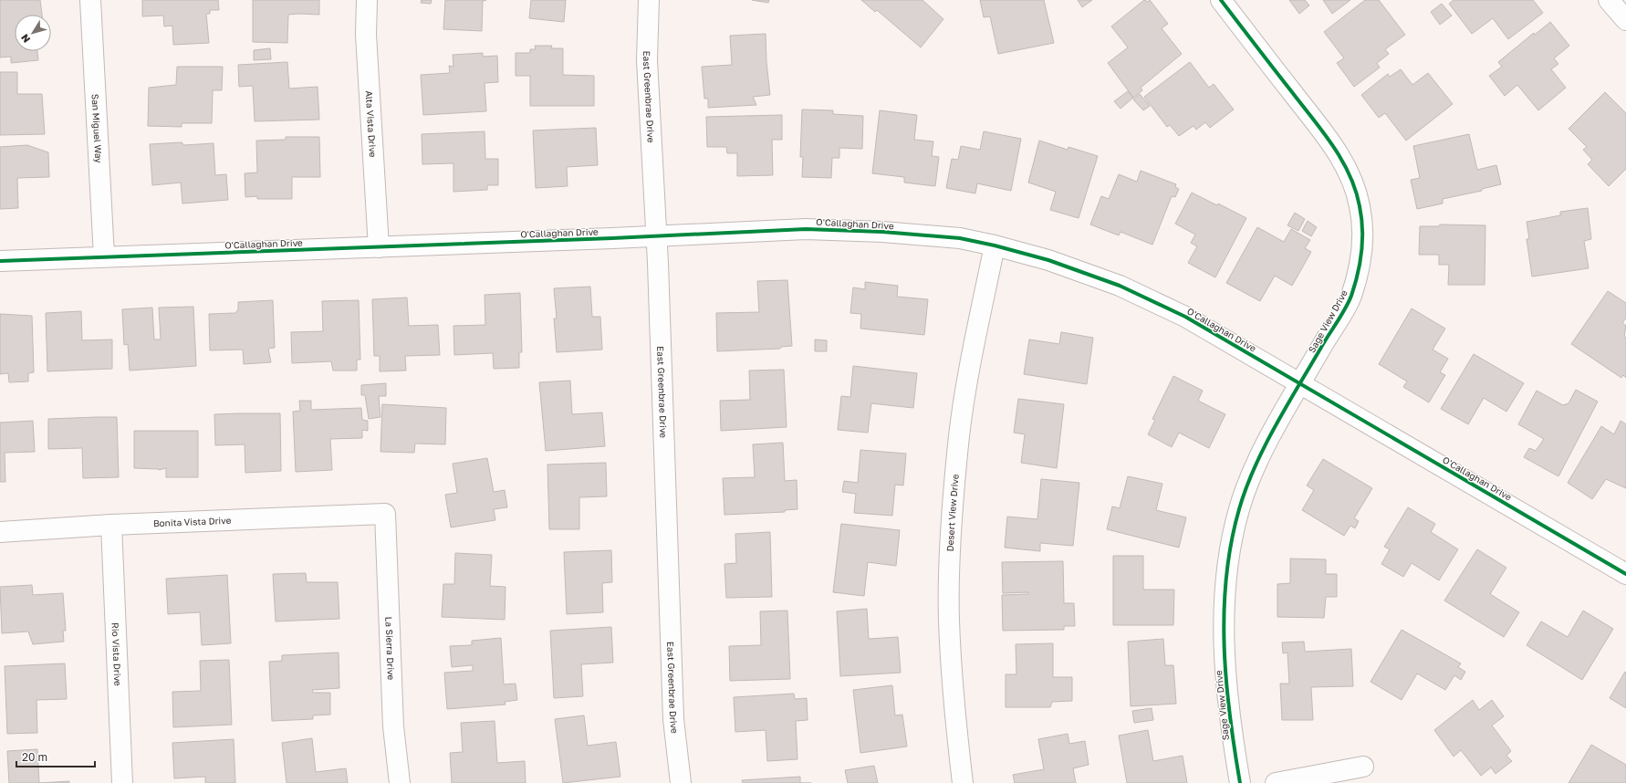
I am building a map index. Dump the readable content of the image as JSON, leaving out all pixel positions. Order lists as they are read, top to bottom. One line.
{"streets":{"street":["East Greenbrae Drive","Alta Vista Drive","San Miguel Way","O'Callaghan Drive","Sage View Drive","Desert View Drive","Bonita Vista Drive","La Sierra Drive","Rio Vista Drive"]},"crossings":[["East Greenbrae Drive","O'Callaghan Drive"],["Alta Vista Drive","O'Callaghan Drive"],["San Miguel Way","O'Callaghan Drive"],["O'Callaghan Drive","Sage View Drive"],["O'Callaghan Drive","Desert View Drive"],["Bonita Vista Drive","La Sierra Drive"],["Bonita Vista Drive","Rio Vista Drive"]],"scale_bar":"20 m","north":"bottom left"}
